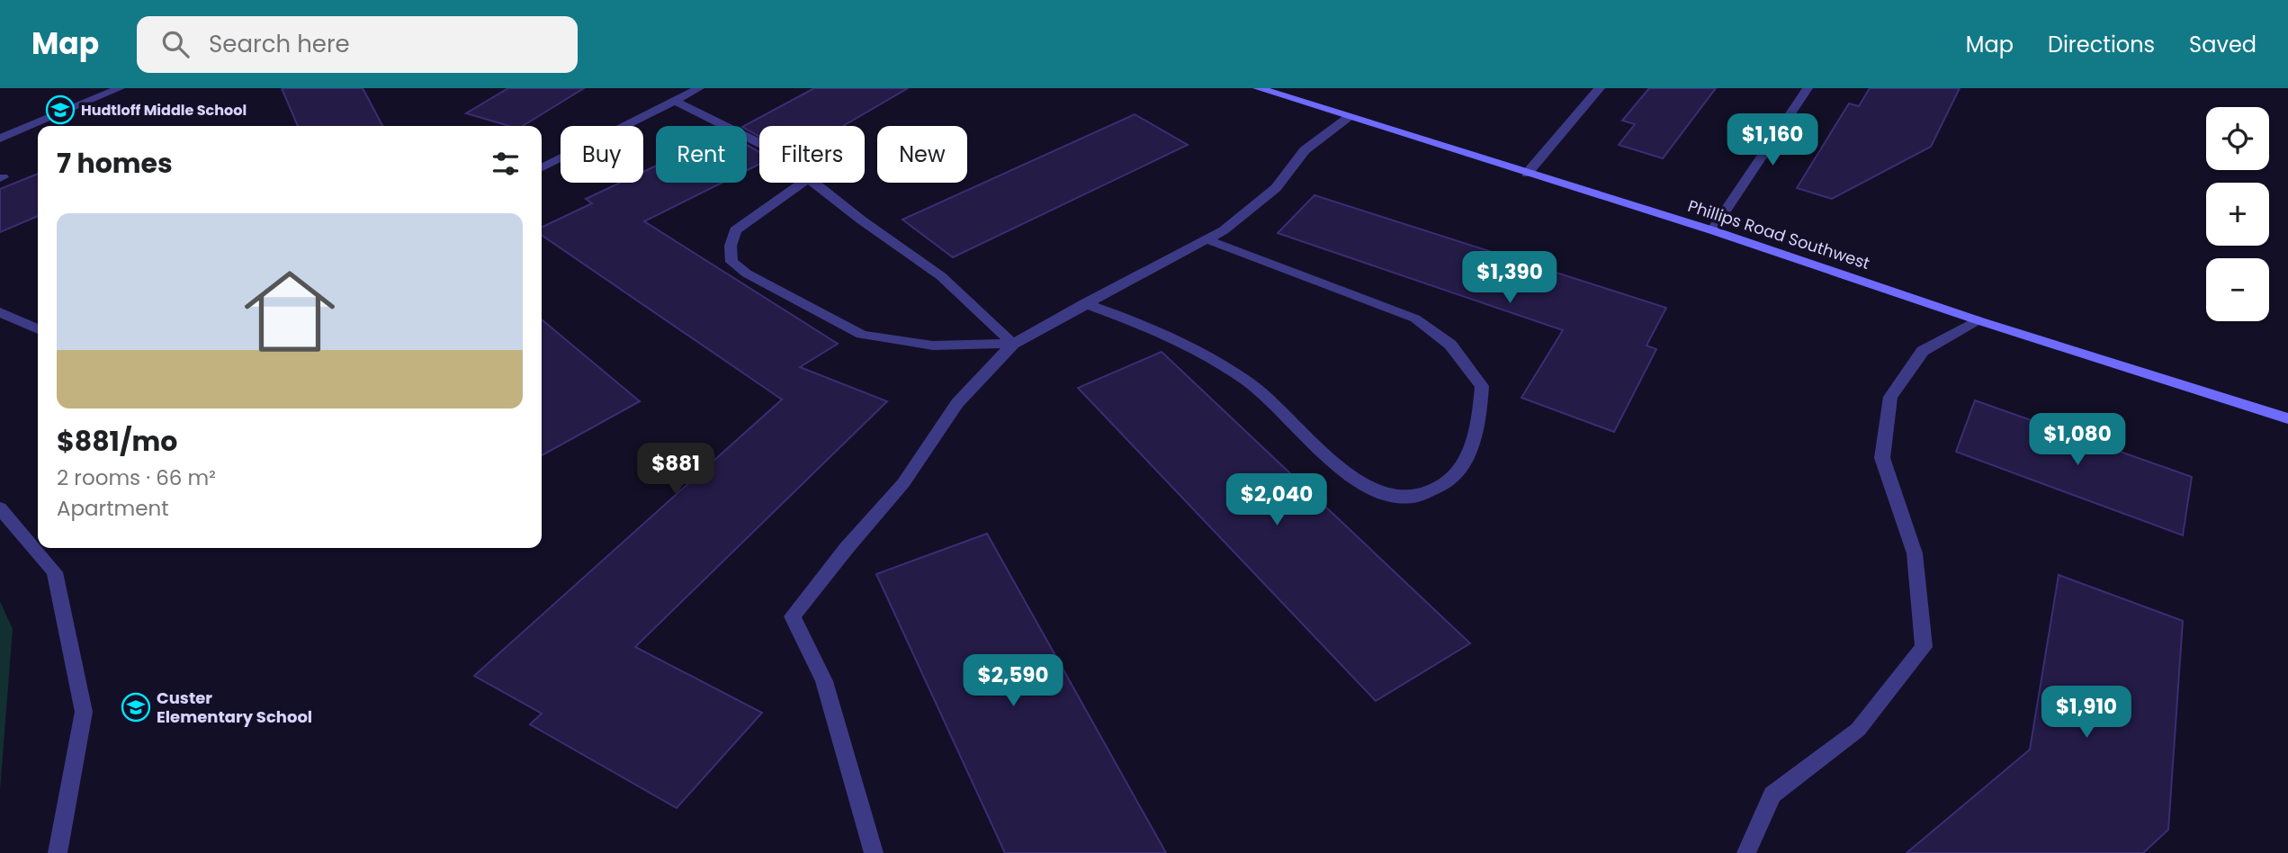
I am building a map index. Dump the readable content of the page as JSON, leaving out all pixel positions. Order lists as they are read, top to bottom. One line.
{"streets":{"street":["Phillips Road Southwest"]},"places":{"school or university":["Hudtloff Middle School","Custer Elementary School"]},"page":{"header":"Map","search":"Search here","nav":["Map","Directions","Saved"],"map_buttons":["+","−"],"price":["$1,160","$1,390","$1,080","$881","$2,040","$2,590","$1,910"],"chip":["Buy","Rent","Filters","New"],"heading":"7 homes","list":[{"name":"$881/mo","note":"2 rooms · 66 m² · Apartment"}]}}
